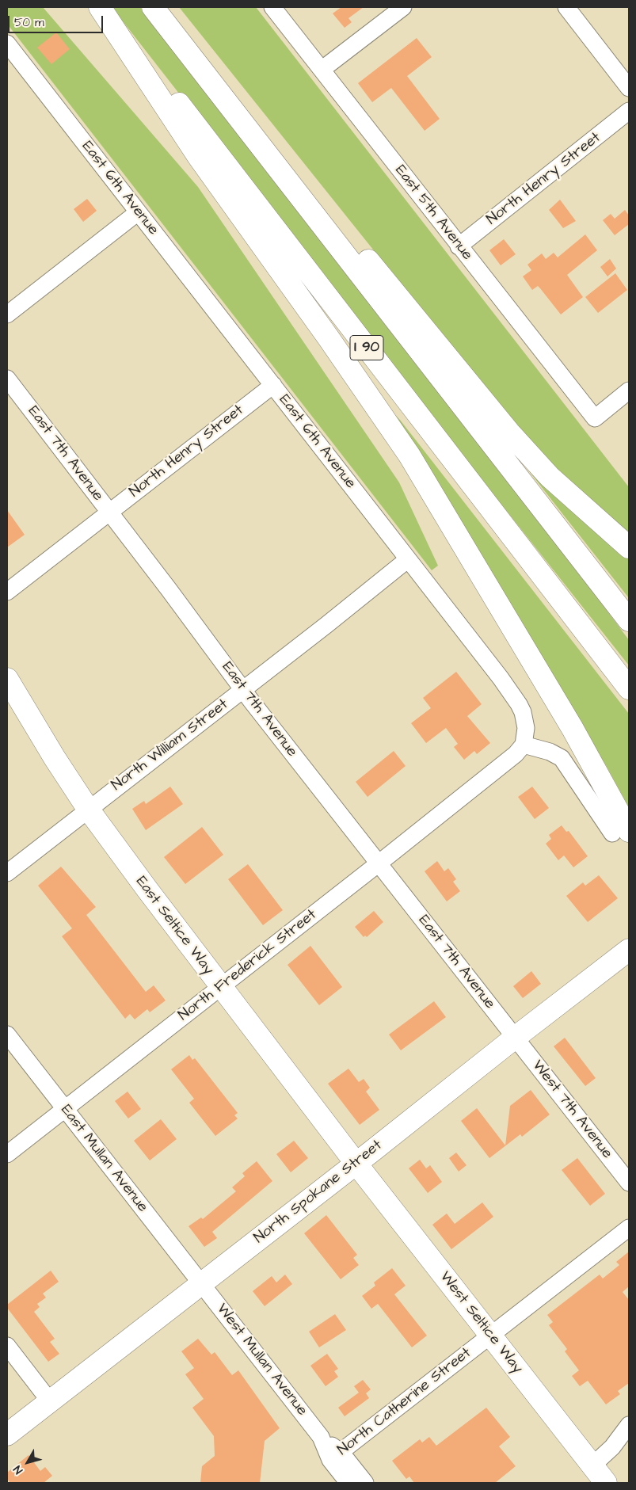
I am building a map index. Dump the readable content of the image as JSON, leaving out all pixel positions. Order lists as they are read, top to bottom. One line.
{"streets":{"main road":["I 90","East Seltice Way","North Spokane Street","West Seltice Way"],"street":["North Henry Street","East 6th Avenue","East 5th Avenue","East 7th Avenue","North William Street","North Frederick Street","West 7th Avenue","East Mullan Avenue","West Mullan Avenue","North Catherine Street"]},"crossings":[["North Henry Street","East 6th Avenue"],["North Henry Street","East 5th Avenue"],["North Henry Street","East 7th Avenue"],["East 6th Avenue","North William Street"],["East 6th Avenue","North Frederick Street"],["East 7th Avenue","North William Street"],["East 7th Avenue","North Frederick Street"],["East 7th Avenue","West 7th Avenue"],["East 7th Avenue","North Spokane Street"],["North William Street","East Seltice Way"],["East Seltice Way","North Frederick Street"],["East Seltice Way","North Spokane Street"],["East Seltice Way","West Seltice Way"],["North Frederick Street","East Mullan Avenue"],["West 7th Avenue","North Spokane Street"],["East Mullan Avenue","North Spokane Street"],["East Mullan Avenue","West Mullan Avenue"],["North Spokane Street","West Seltice Way"],["North Spokane Street","West Mullan Avenue"],["West Seltice Way","North Catherine Street"],["West Mullan Avenue","North Catherine Street"]],"scale_bar":"50 m","north":"bottom left"}
